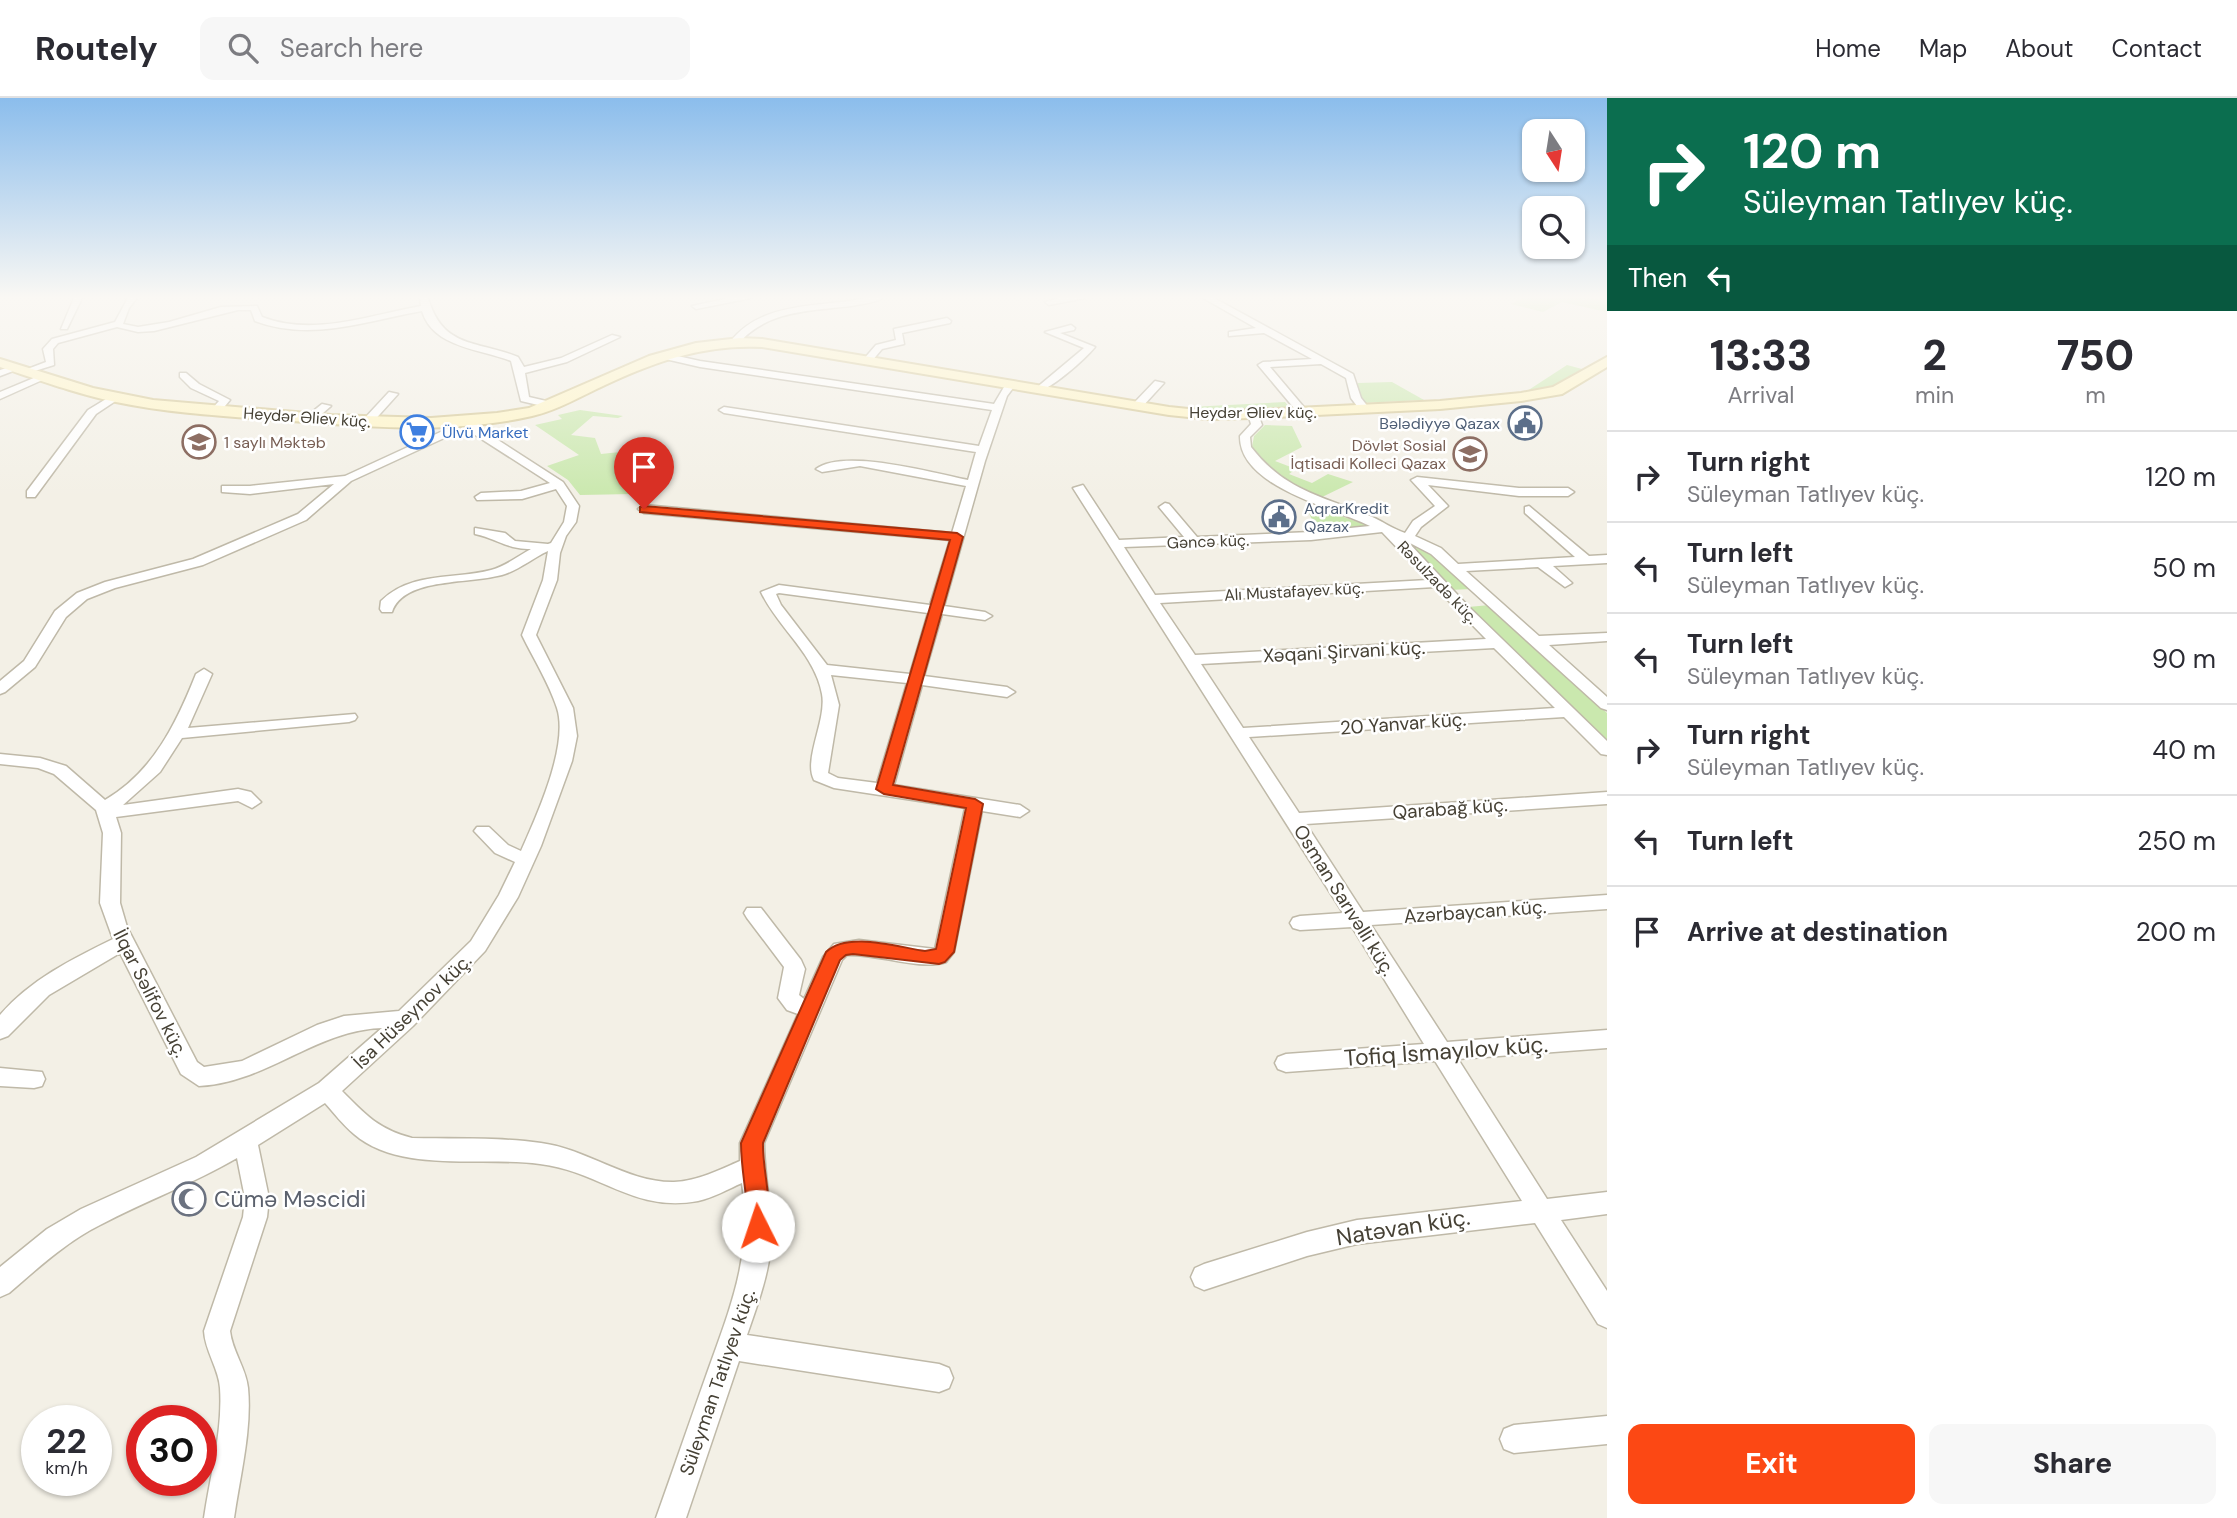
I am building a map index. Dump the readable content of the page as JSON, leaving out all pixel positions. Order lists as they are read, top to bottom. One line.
{"streets":{"main road":["Heydər Əliev küç."],"street":["Gəncə küç.","Rəsulzadə küç.","Alı Mustafayev küç.","Xəqani Şirvani küç.","20 Yanvar küç.","Qarabağ küç.","Osman Sarıvəlli küç.","Azərbaycan küç.","İlqar Səlifov küç.","İsa Hüseynov küç.","Tofiq İsmayılov küç.","Natəvan küç.","Süleyman Tatlıyev küç."]},"crossings":[["Heydər Əliev küç.","Rəsulzadə küç."],["Gəncə küç.","Rəsulzadə küç."],["Gəncə küç.","Osman Sarıvəlli küç."],["Rəsulzadə küç.","Alı Mustafayev küç."],["Rəsulzadə küç.","Xəqani Şirvani küç."],["Rəsulzadə küç.","20 Yanvar küç."],["Alı Mustafayev küç.","Osman Sarıvəlli küç."],["Xəqani Şirvani küç.","Osman Sarıvəlli küç."],["20 Yanvar küç.","Osman Sarıvəlli küç."],["Qarabağ küç.","Osman Sarıvəlli küç."],["Osman Sarıvəlli küç.","Azərbaycan küç."],["Osman Sarıvəlli küç.","Tofiq İsmayılov küç."],["Osman Sarıvəlli küç.","Natəvan küç."],["İlqar Səlifov küç.","İsa Hüseynov küç."]],"places":{"public building":["Bələdiyyə Qazax","AqrarKredit Qazax"],"supermarket":["Ülvü Market"],"school or university":["1 saylı Məktəb","Dövlət Sosial İqtisadi Kolleci Qazax"],"mosque":["Cümə Məscidi"]},"north":"bottom","page":{"header":"Routely","search":"Search here","nav":["Home","Map","About","Contact"],"turn":["120 m","Süleyman Tatlıyev küç."],"then":"Then","eta":["13:33","Arrival","2","min","750","m"],"list":[{"name":"Turn right","note":"Süleyman Tatlıyev küç.","value":"120 m"},{"name":"Turn left","note":"Süleyman Tatlıyev küç.","value":"50 m"},{"name":"Turn left","note":"Süleyman Tatlıyev küç.","value":"90 m"},{"name":"Turn right","note":"Süleyman Tatlıyev küç.","value":"40 m"},{"name":"Turn left","value":"250 m"},{"name":"Arrive at destination","value":"200 m"}],"speed":"22 km/h","limit":"30","buttons":["Exit","Share"]}}
